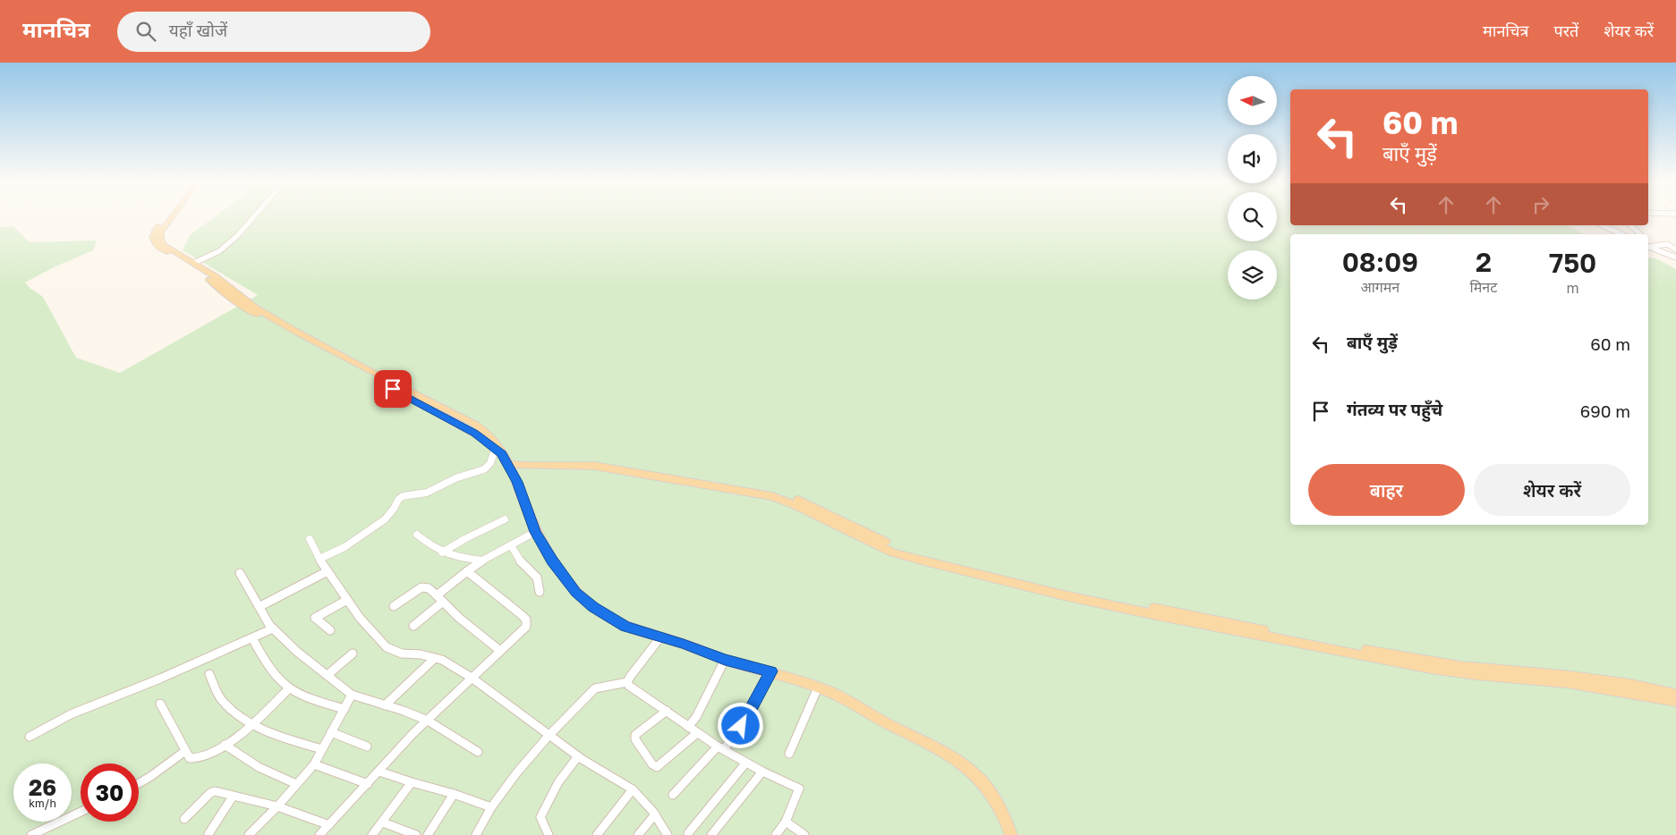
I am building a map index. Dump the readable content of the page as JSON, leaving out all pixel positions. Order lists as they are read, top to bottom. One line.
{"north":"left","page":{"header":"मानचित्र","search":"यहाँ खोजें","nav":["मानचित्र","परतें","शेयर करें"],"turn":["60 m","बाएँ मुड़ें"],"eta":["08:09","आगमन","2","मिनट","750","m"],"list":[{"name":"बाएँ मुड़ें","value":"60 m"},{"name":"गंतव्य पर पहुँचे","value":"690 m"}],"buttons":["बाहर","शेयर करें"],"speed":"26 km/h","limit":"30"}}
